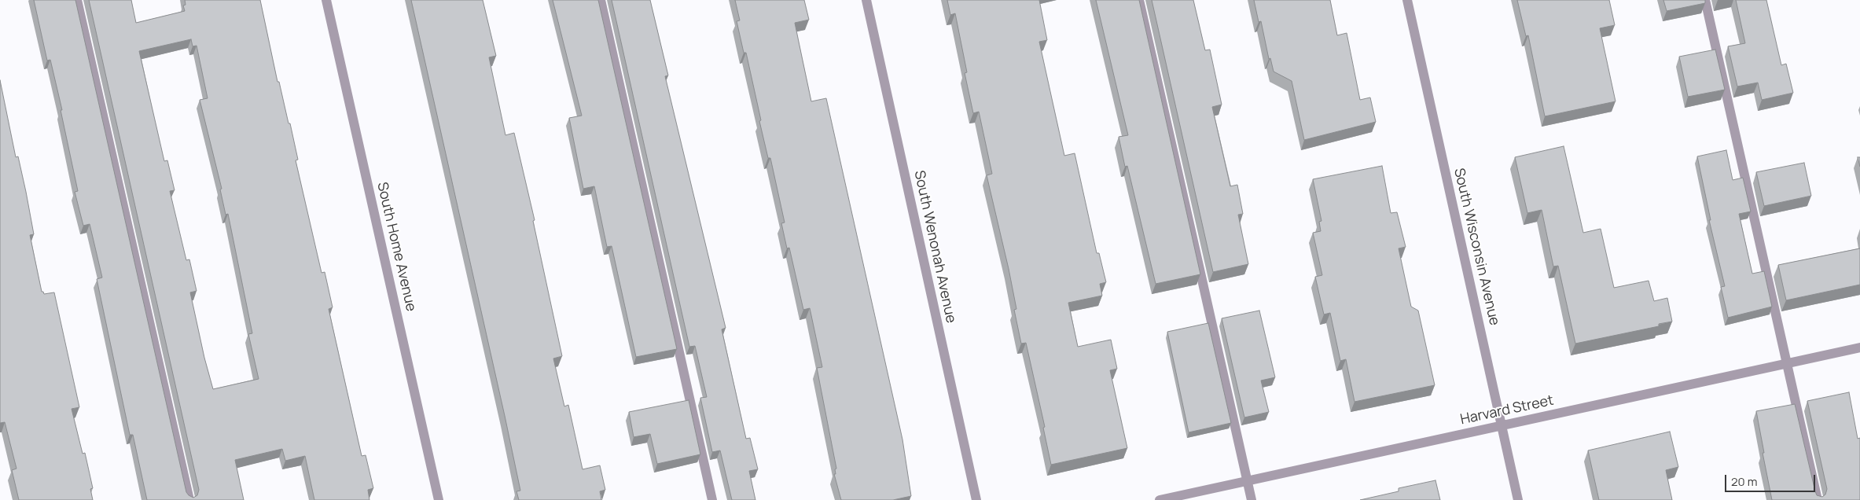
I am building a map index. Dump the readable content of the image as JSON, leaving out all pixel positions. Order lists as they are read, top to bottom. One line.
{"streets":{"street":["South Home Avenue","South Wenonah Avenue","South Wisconsin Avenue","Harvard Street"]},"crossings":[["South Wisconsin Avenue","Harvard Street"]],"scale_bar":"20 m"}
